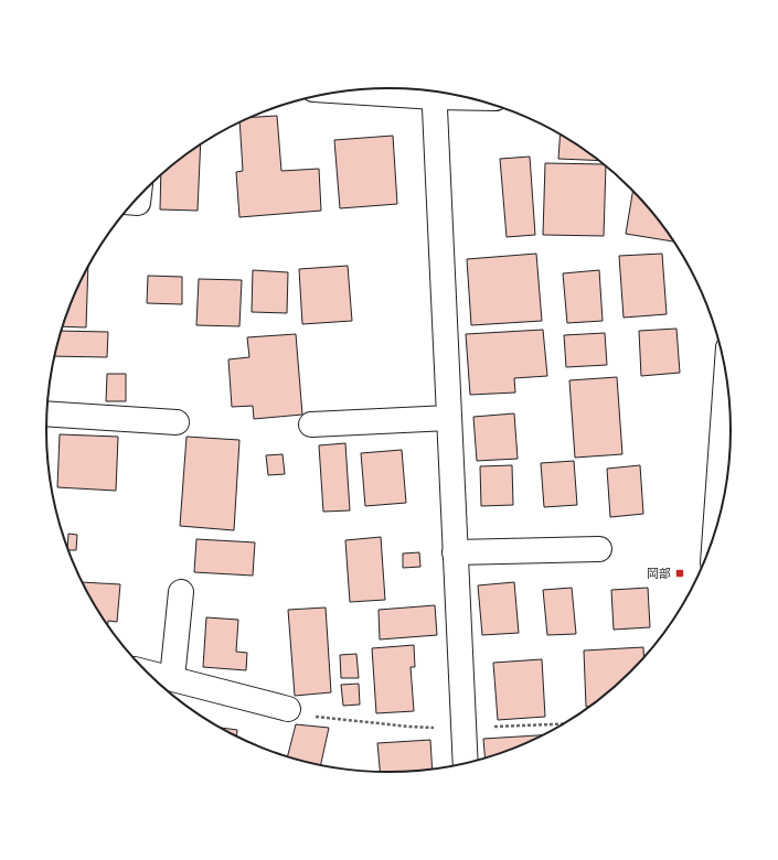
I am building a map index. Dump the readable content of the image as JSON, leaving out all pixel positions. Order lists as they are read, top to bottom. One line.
{"places":{"transit":["岡部"]}}
